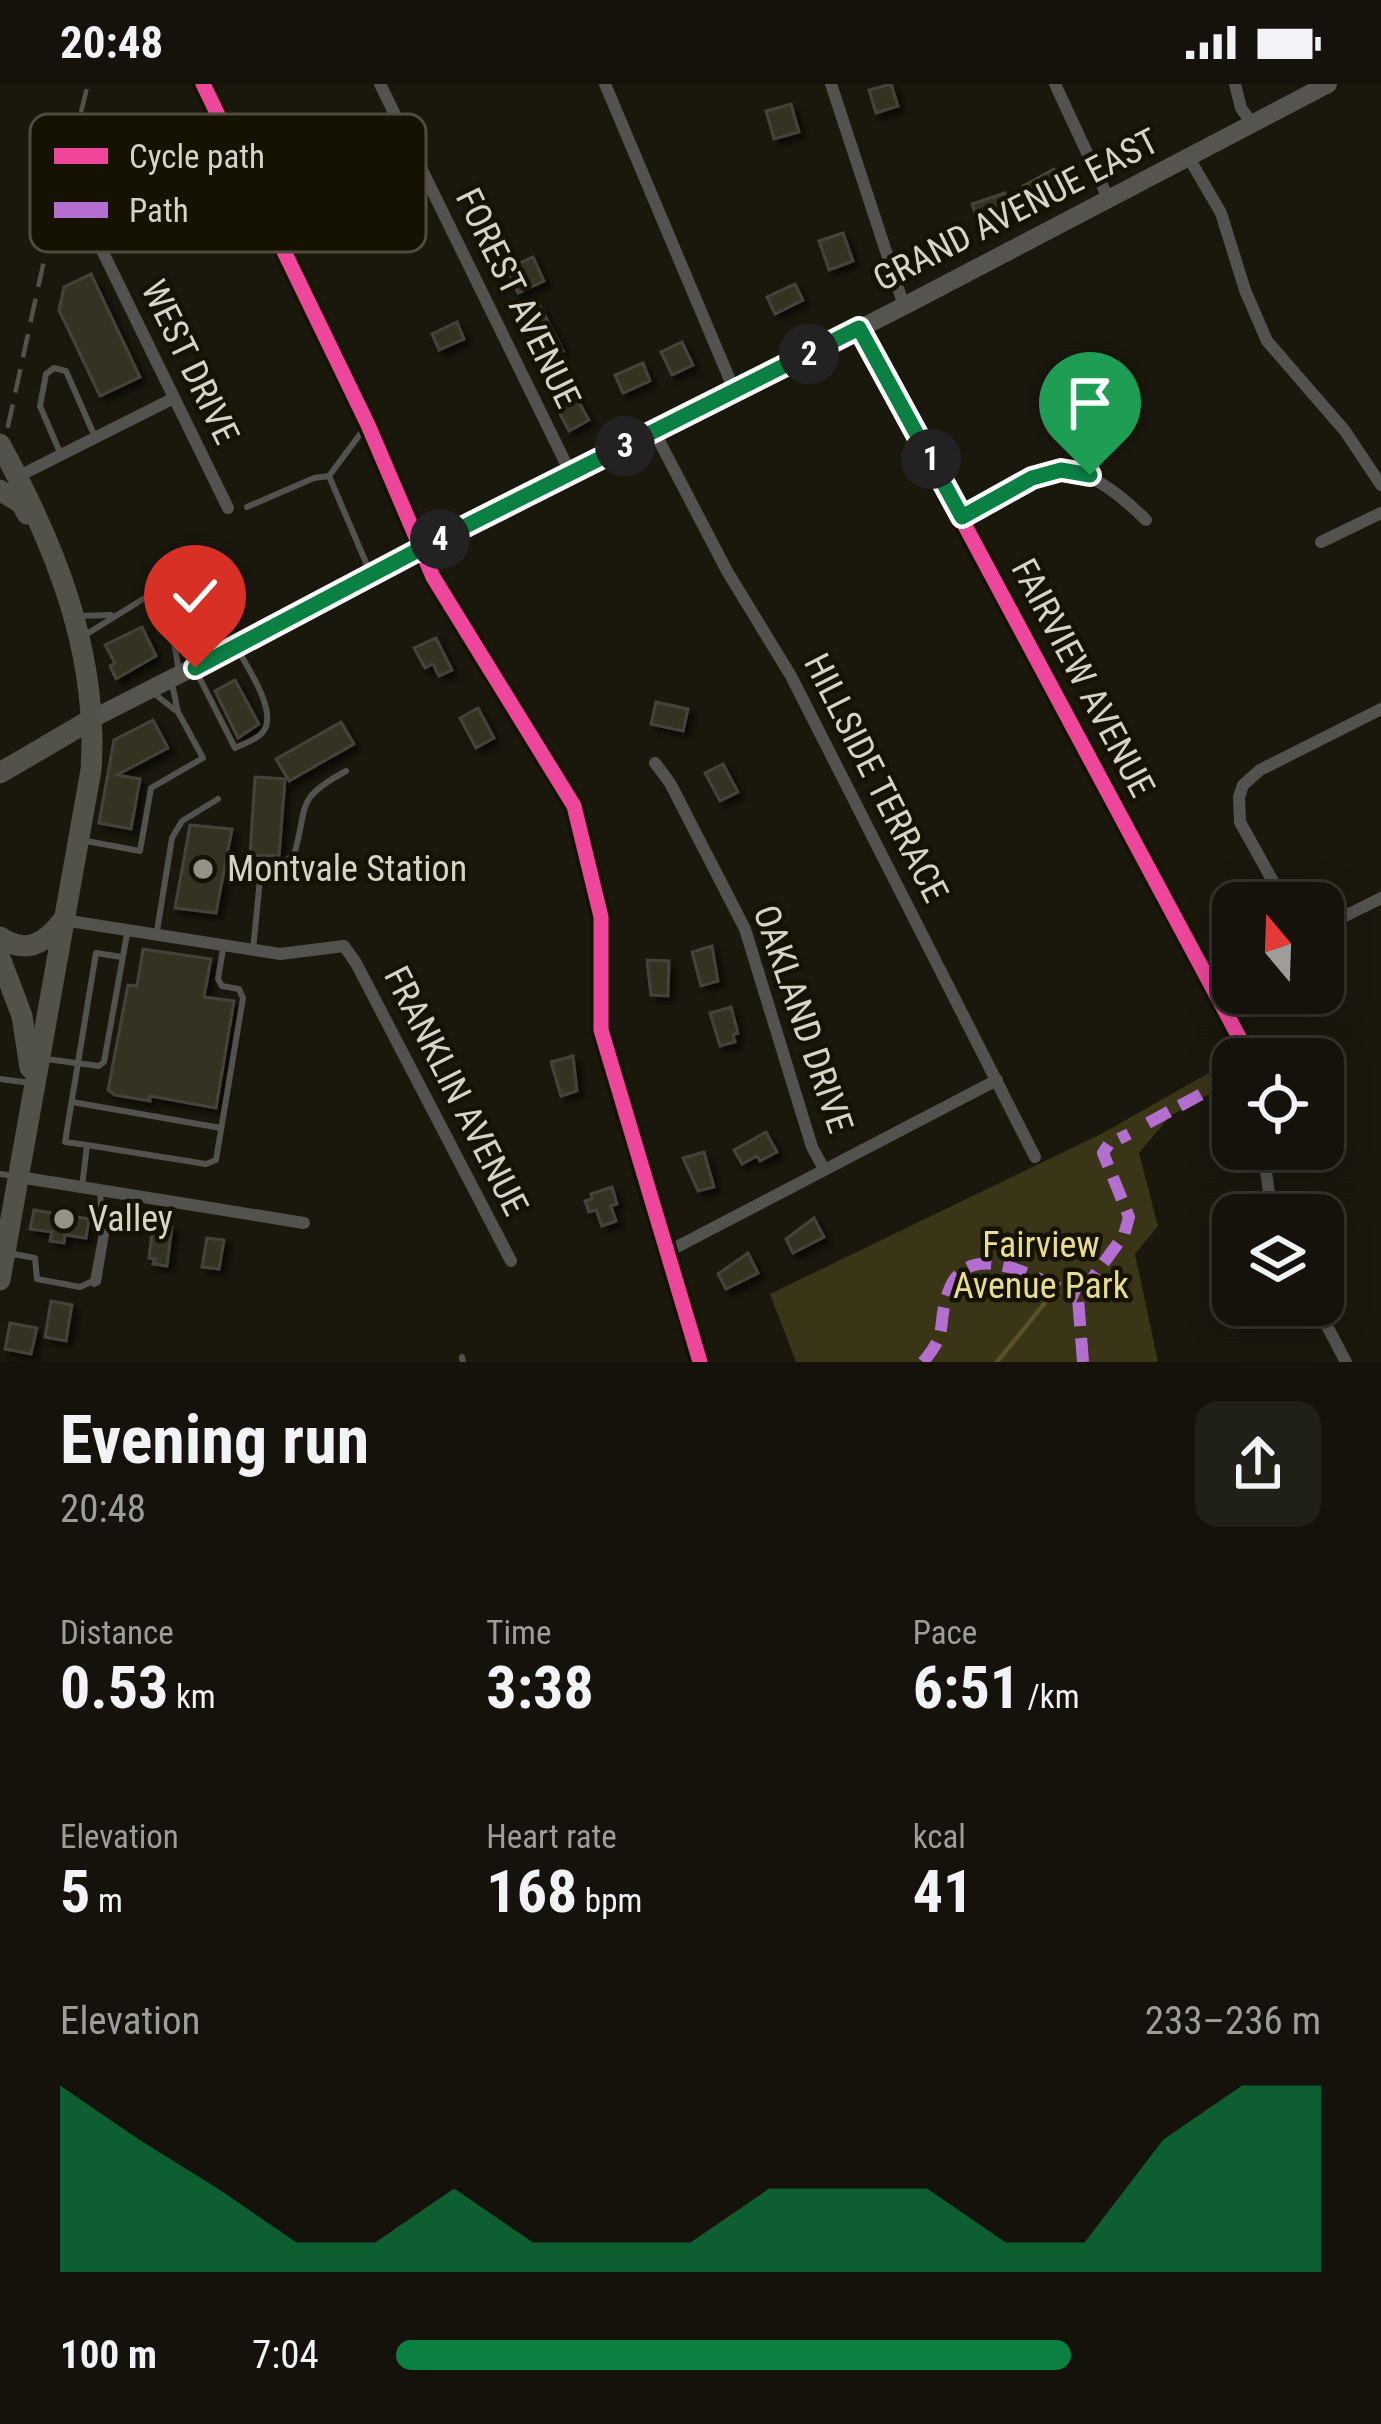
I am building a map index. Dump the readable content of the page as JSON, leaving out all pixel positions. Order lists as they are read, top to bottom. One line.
{"streets":{"main road":["GRAND AVENUE EAST"],"street":["FOREST AVENUE","WEST DRIVE","FAIRVIEW AVENUE","HILLSIDE TERRACE","OAKLAND DRIVE","FRANKLIN AVENUE"]},"crossings":[["GRAND AVENUE EAST","FOREST AVENUE"],["GRAND AVENUE EAST","FAIRVIEW AVENUE"],["GRAND AVENUE EAST","HILLSIDE TERRACE"]],"parks":["Fairview Avenue Park"],"places":["Montvale Station","Valley"],"legend":["Cycle path","Path"],"north":"top","page":{"status":"20:48","pins":["2","3","1","4"],"heading":["Evening run","20:48"],"stats":[["Distance","0.53 km"],["Time","3:38"],["Pace","6:51 /km"],["Elevation","5 m"],["Heart rate","168 bpm"],["kcal","41"]],"chart":["Elevation","233–236 m"],"list":[{"name":"100 m","note":"7:04"}]}}
